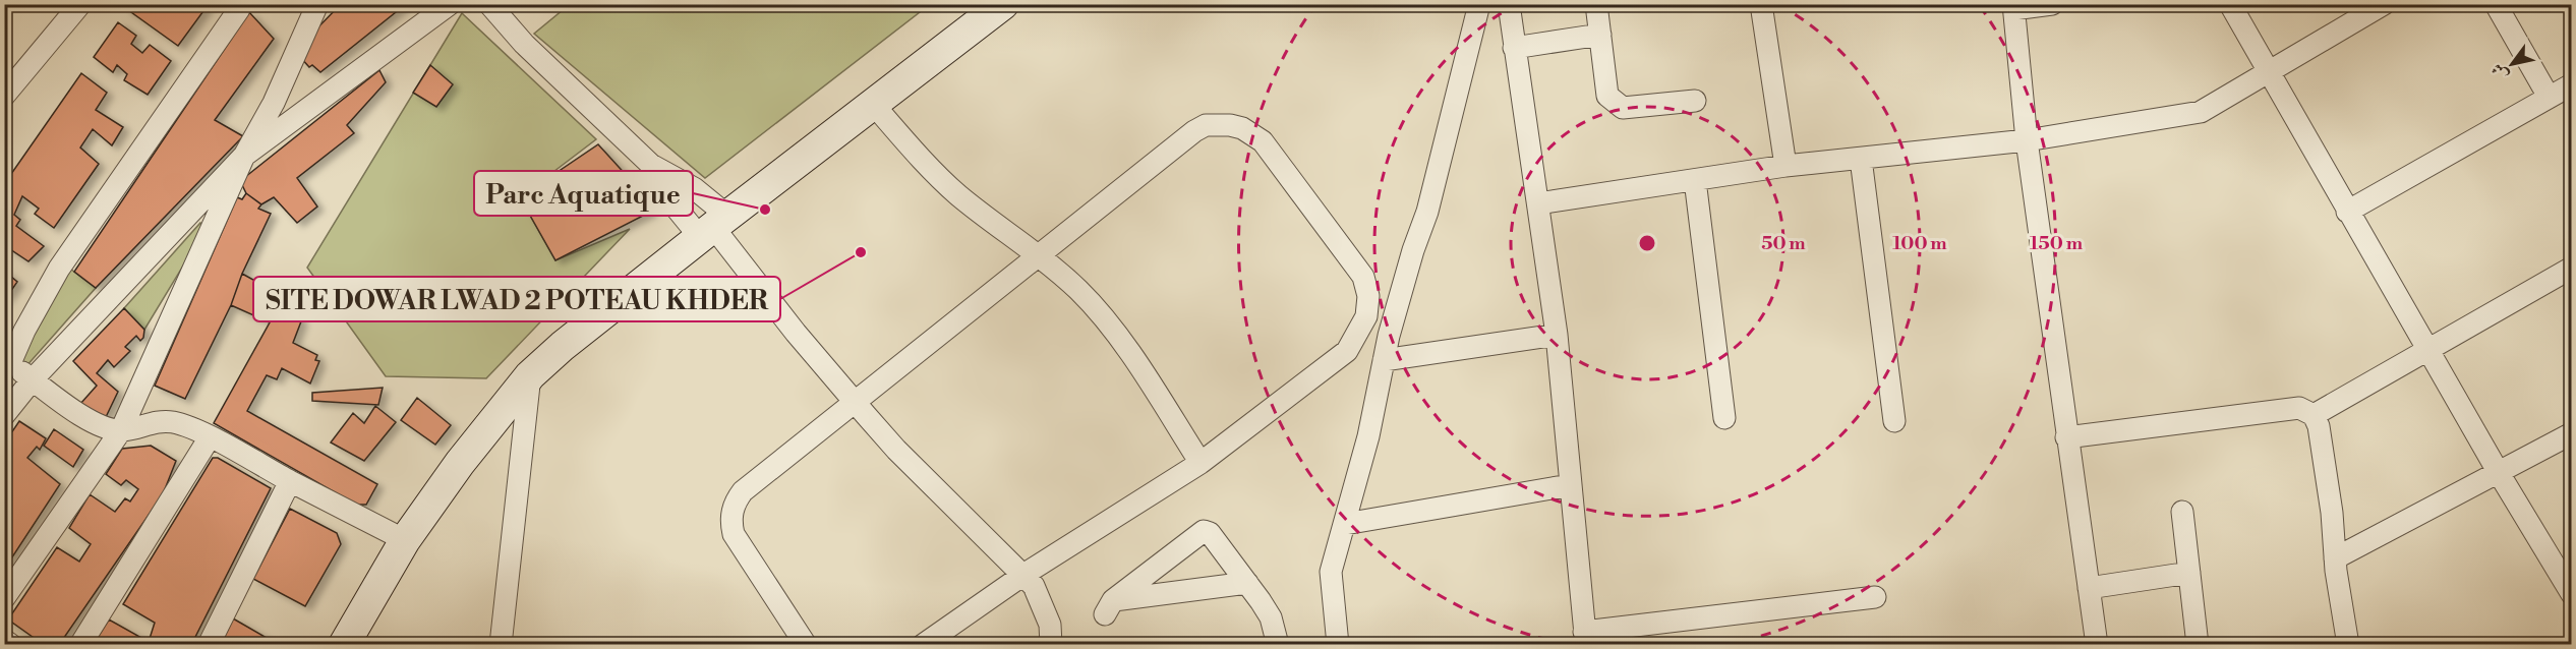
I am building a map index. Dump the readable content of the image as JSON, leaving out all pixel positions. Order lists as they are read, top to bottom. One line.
{"places":["Parc Aquatique","SITE DOWAR LWAD 2 POTEAU KHDER"],"north":"bottom left","rings":["50 m","100 m","150 m"]}
